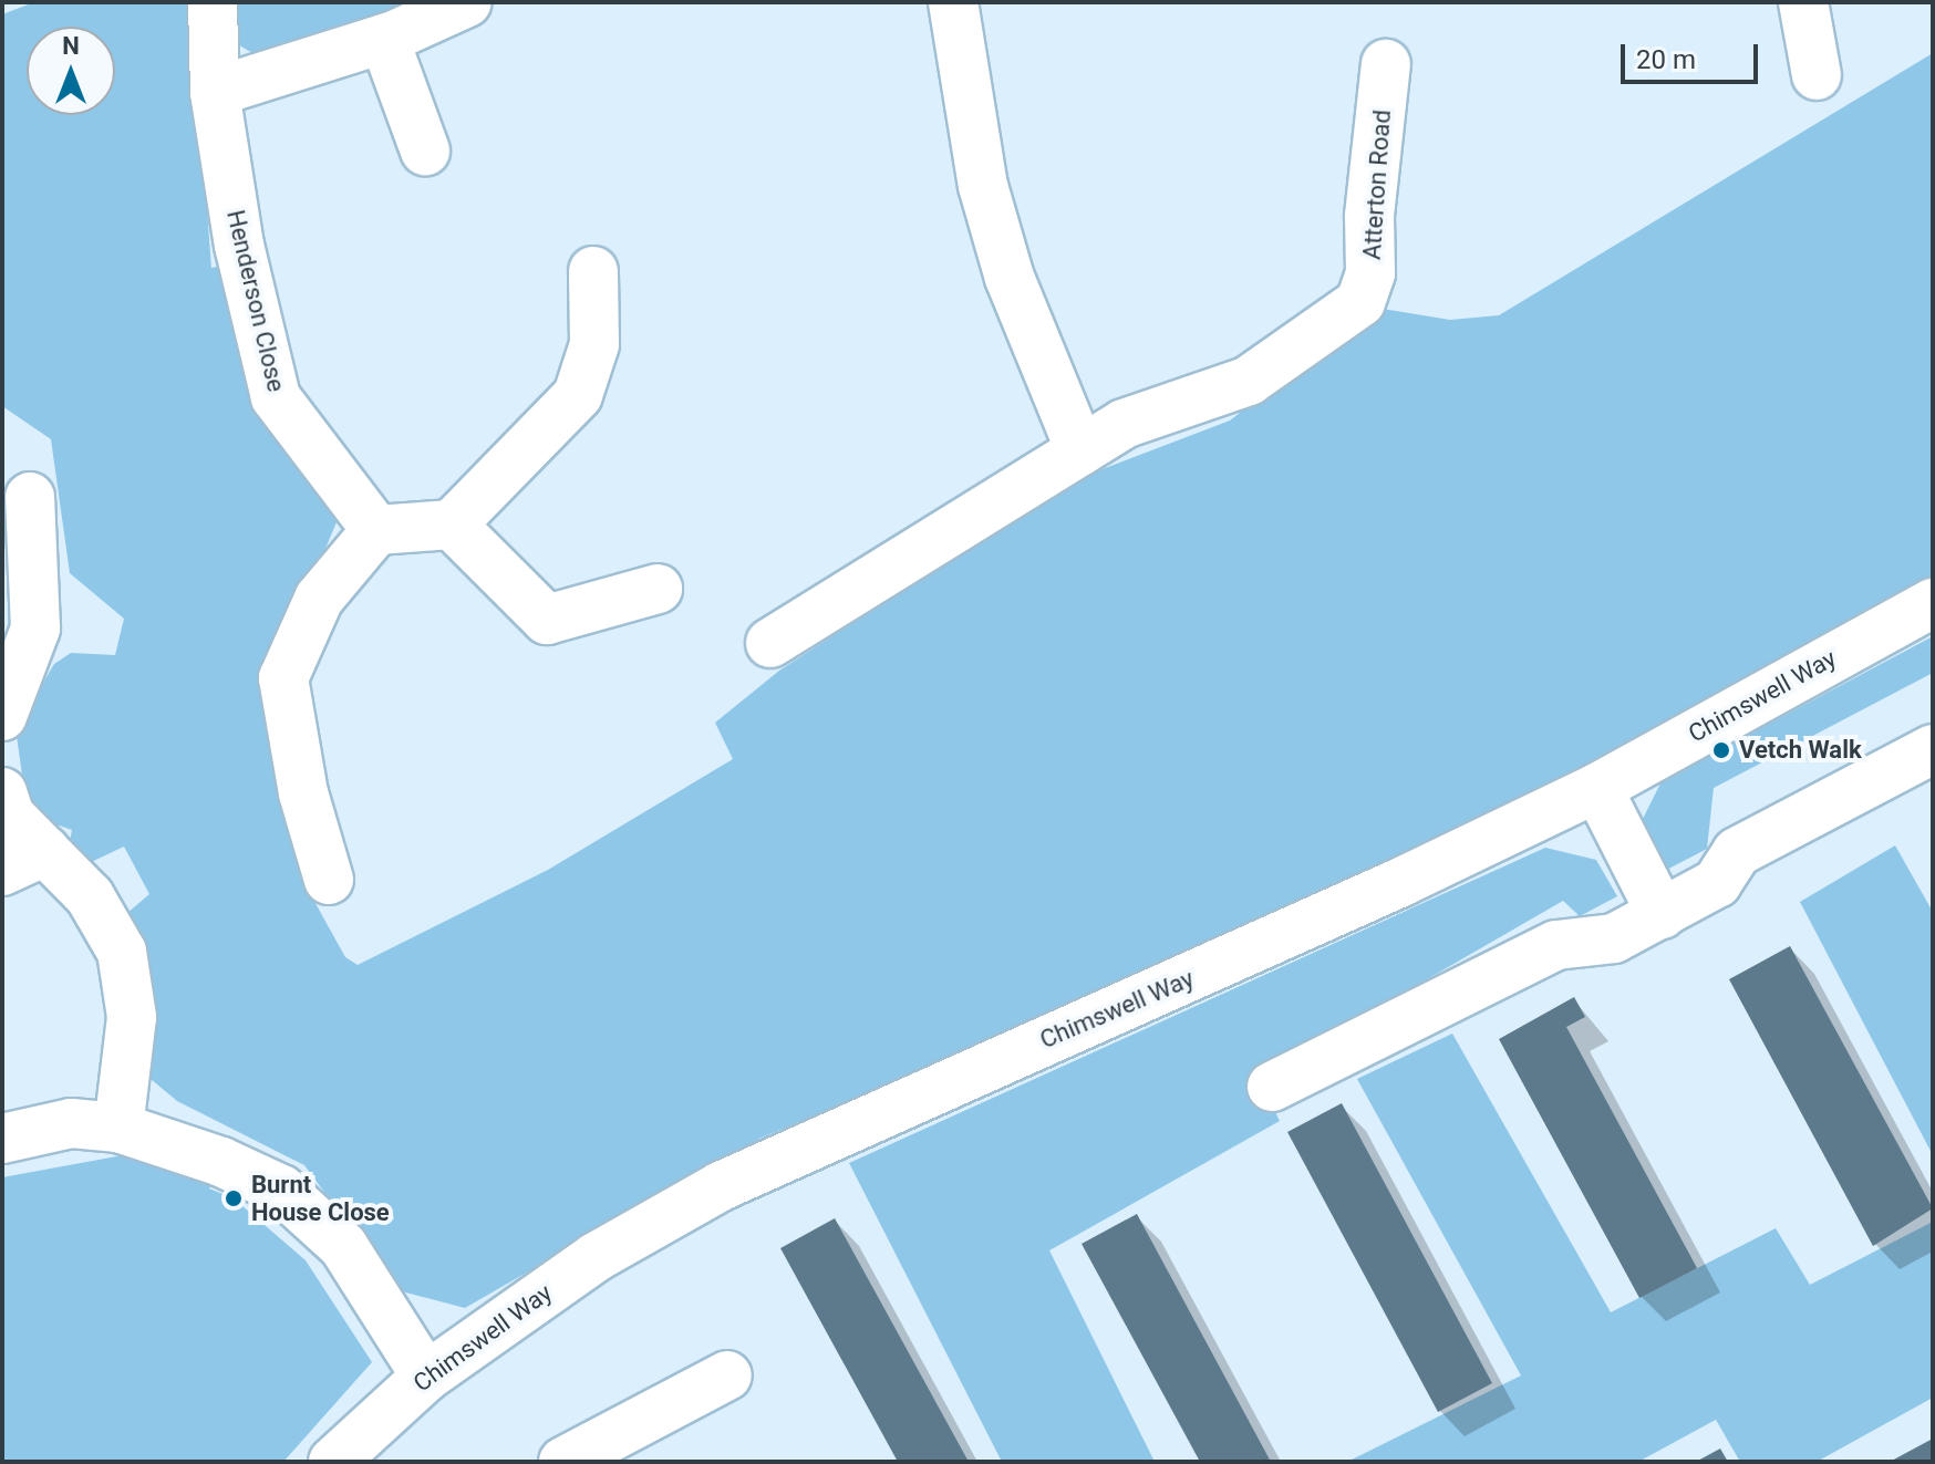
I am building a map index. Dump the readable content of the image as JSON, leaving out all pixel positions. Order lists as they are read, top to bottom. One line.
{"streets":{"street":["Atterton Road","Henderson Close","Chimswell Way"]},"places":["Vetch Walk","Burnt House Close"],"scale_bar":"20 m","north":"top"}
